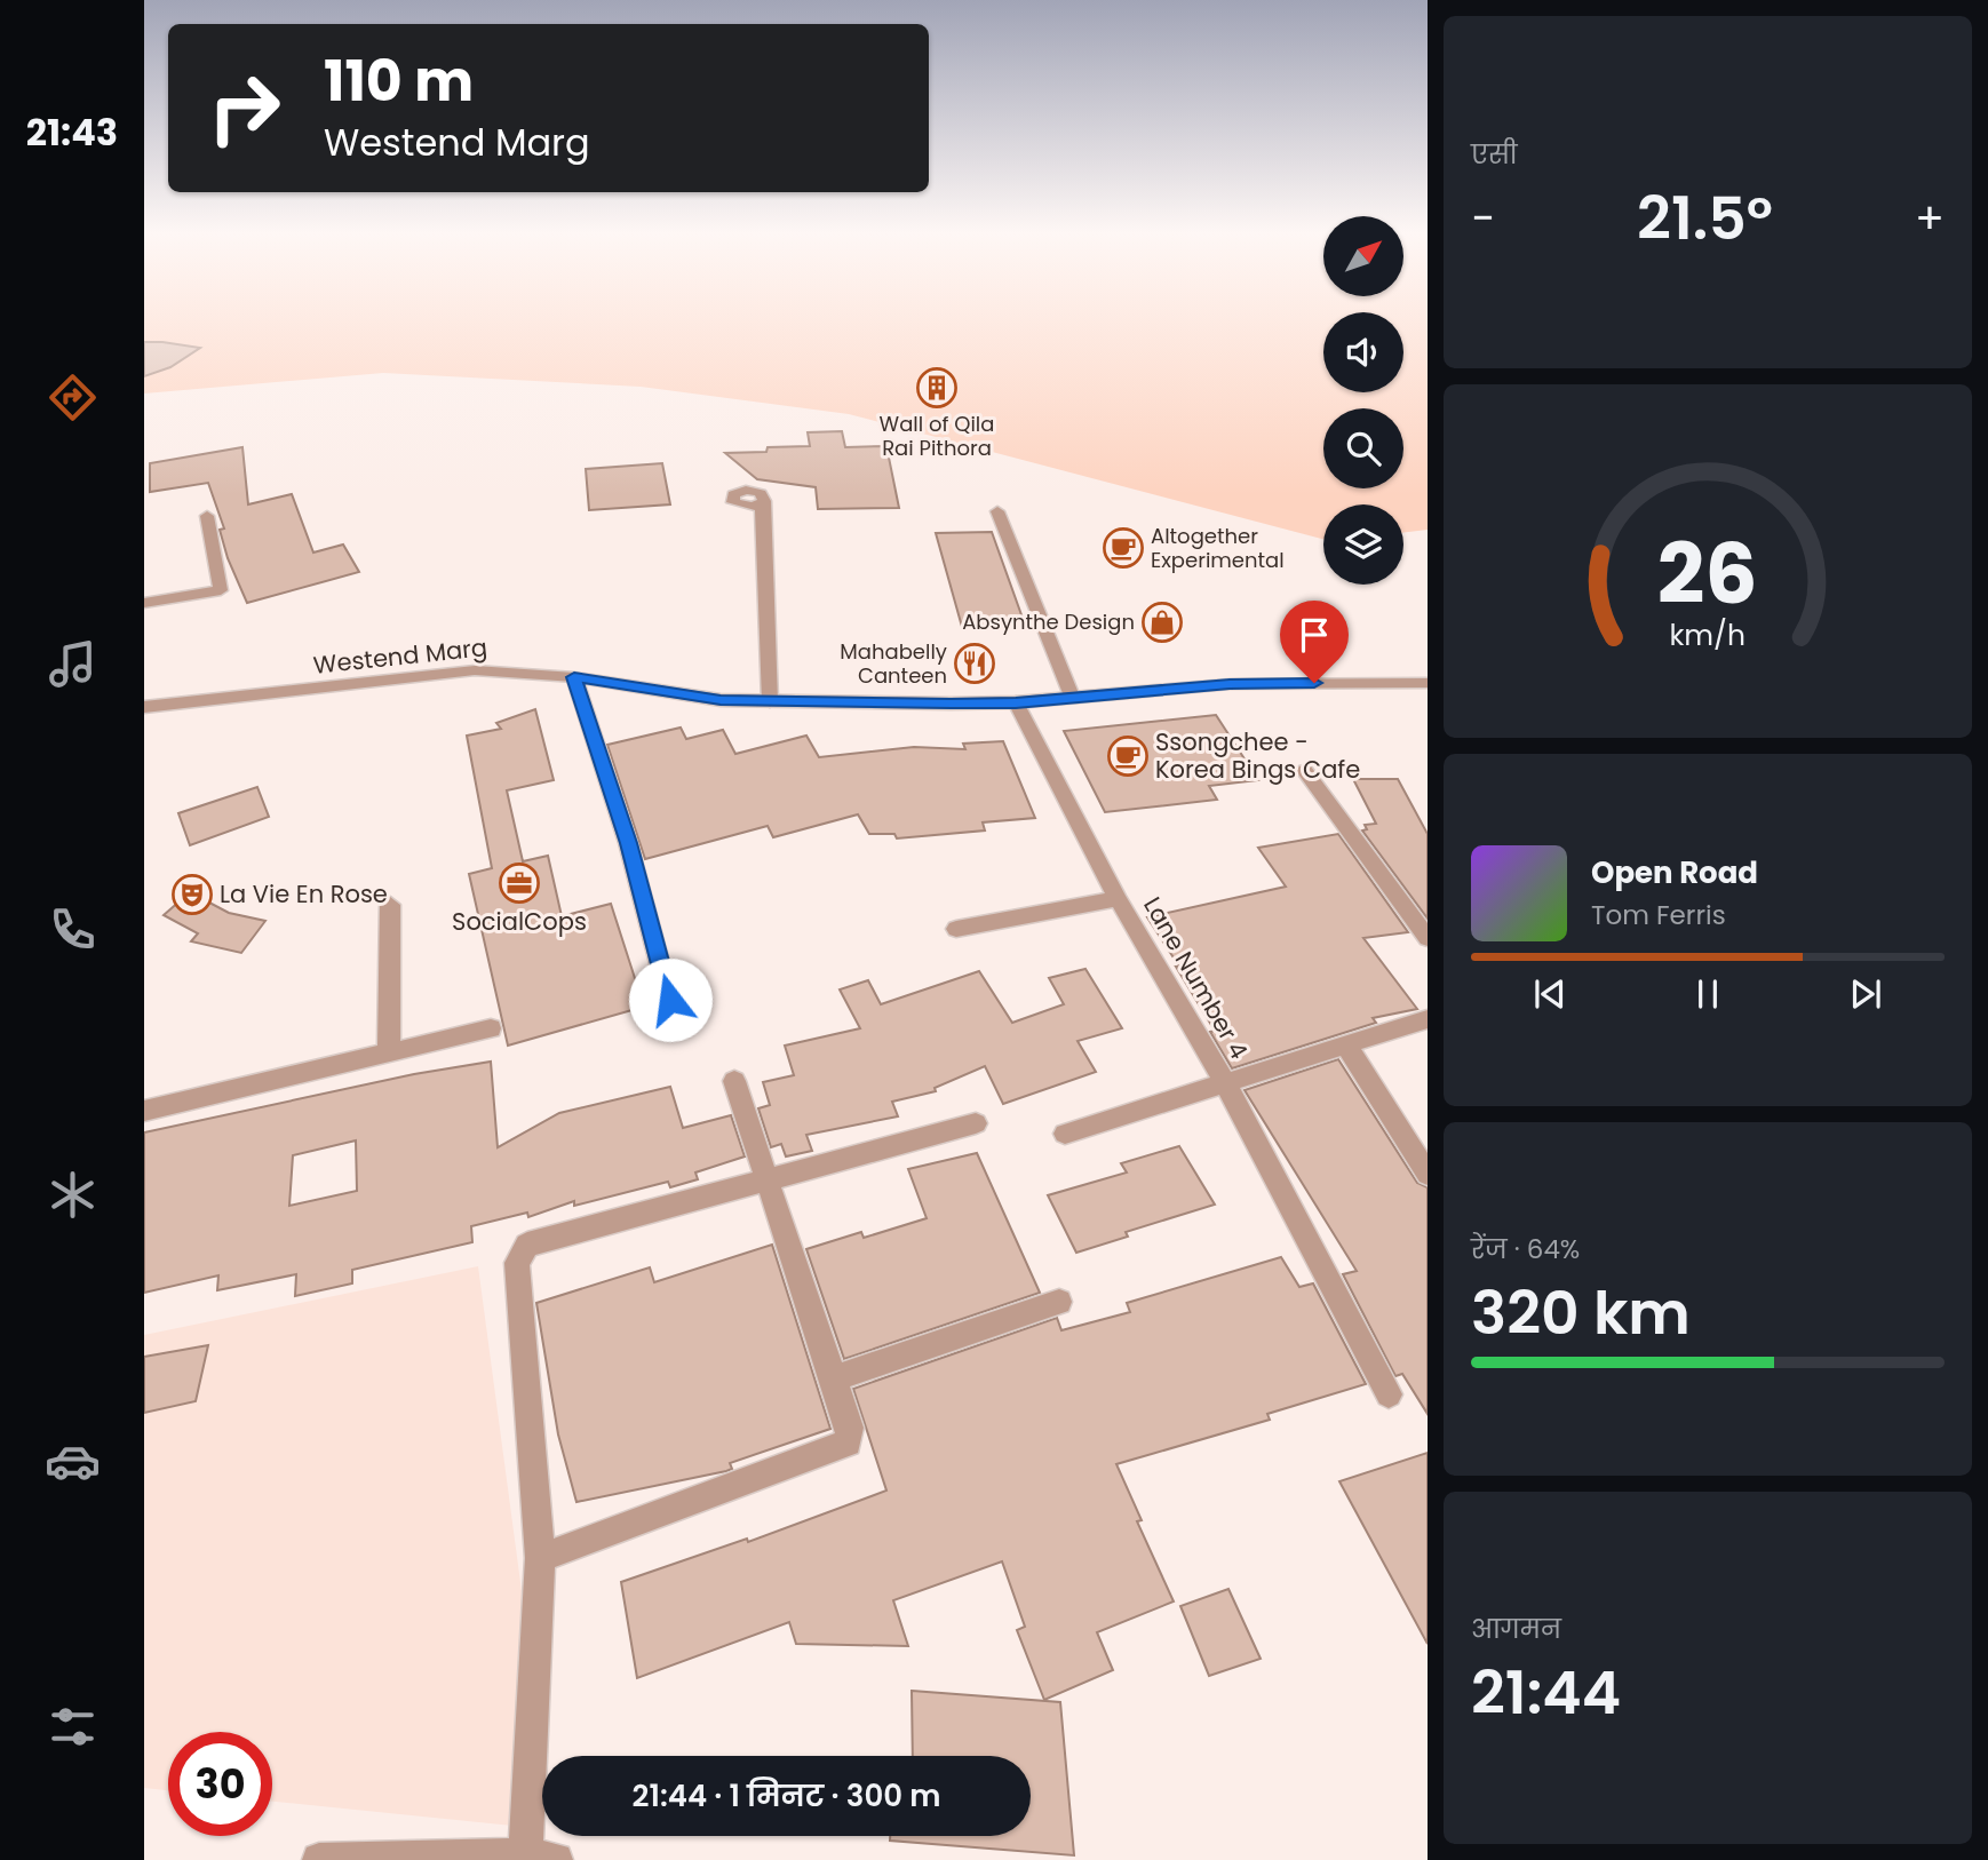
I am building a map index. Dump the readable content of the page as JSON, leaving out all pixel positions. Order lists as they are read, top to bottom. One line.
{"streets":{"street":["Westend Marg","Lane Number 4"]},"crossings":[["Westend Marg","Lane Number 4"]],"places":{"building":["Wall of Qila Rai Pithora"],"cafe":["Altogether Experimental","Ssongchee - Korea Bings Cafe"],"shop":["Absynthe Design"],"restaurant":["Mahabelly Canteen"],"office":["SocialCops"],"theatre":["La Vie En Rose"]},"north":"top right","page":{"tabs":"21:43","tile":["एसी",["रेंज · 64%","320 km"],["आगमन","21:44"]],"turn":["110 m","Westend Marg"],"heat":["−","21.5°","+"],"song":["Open Road","Tom Ferris"],"limit":"30","trip":"21:44 · 1 मिनट · 300 m","gauge":["26","km/h"]}}
